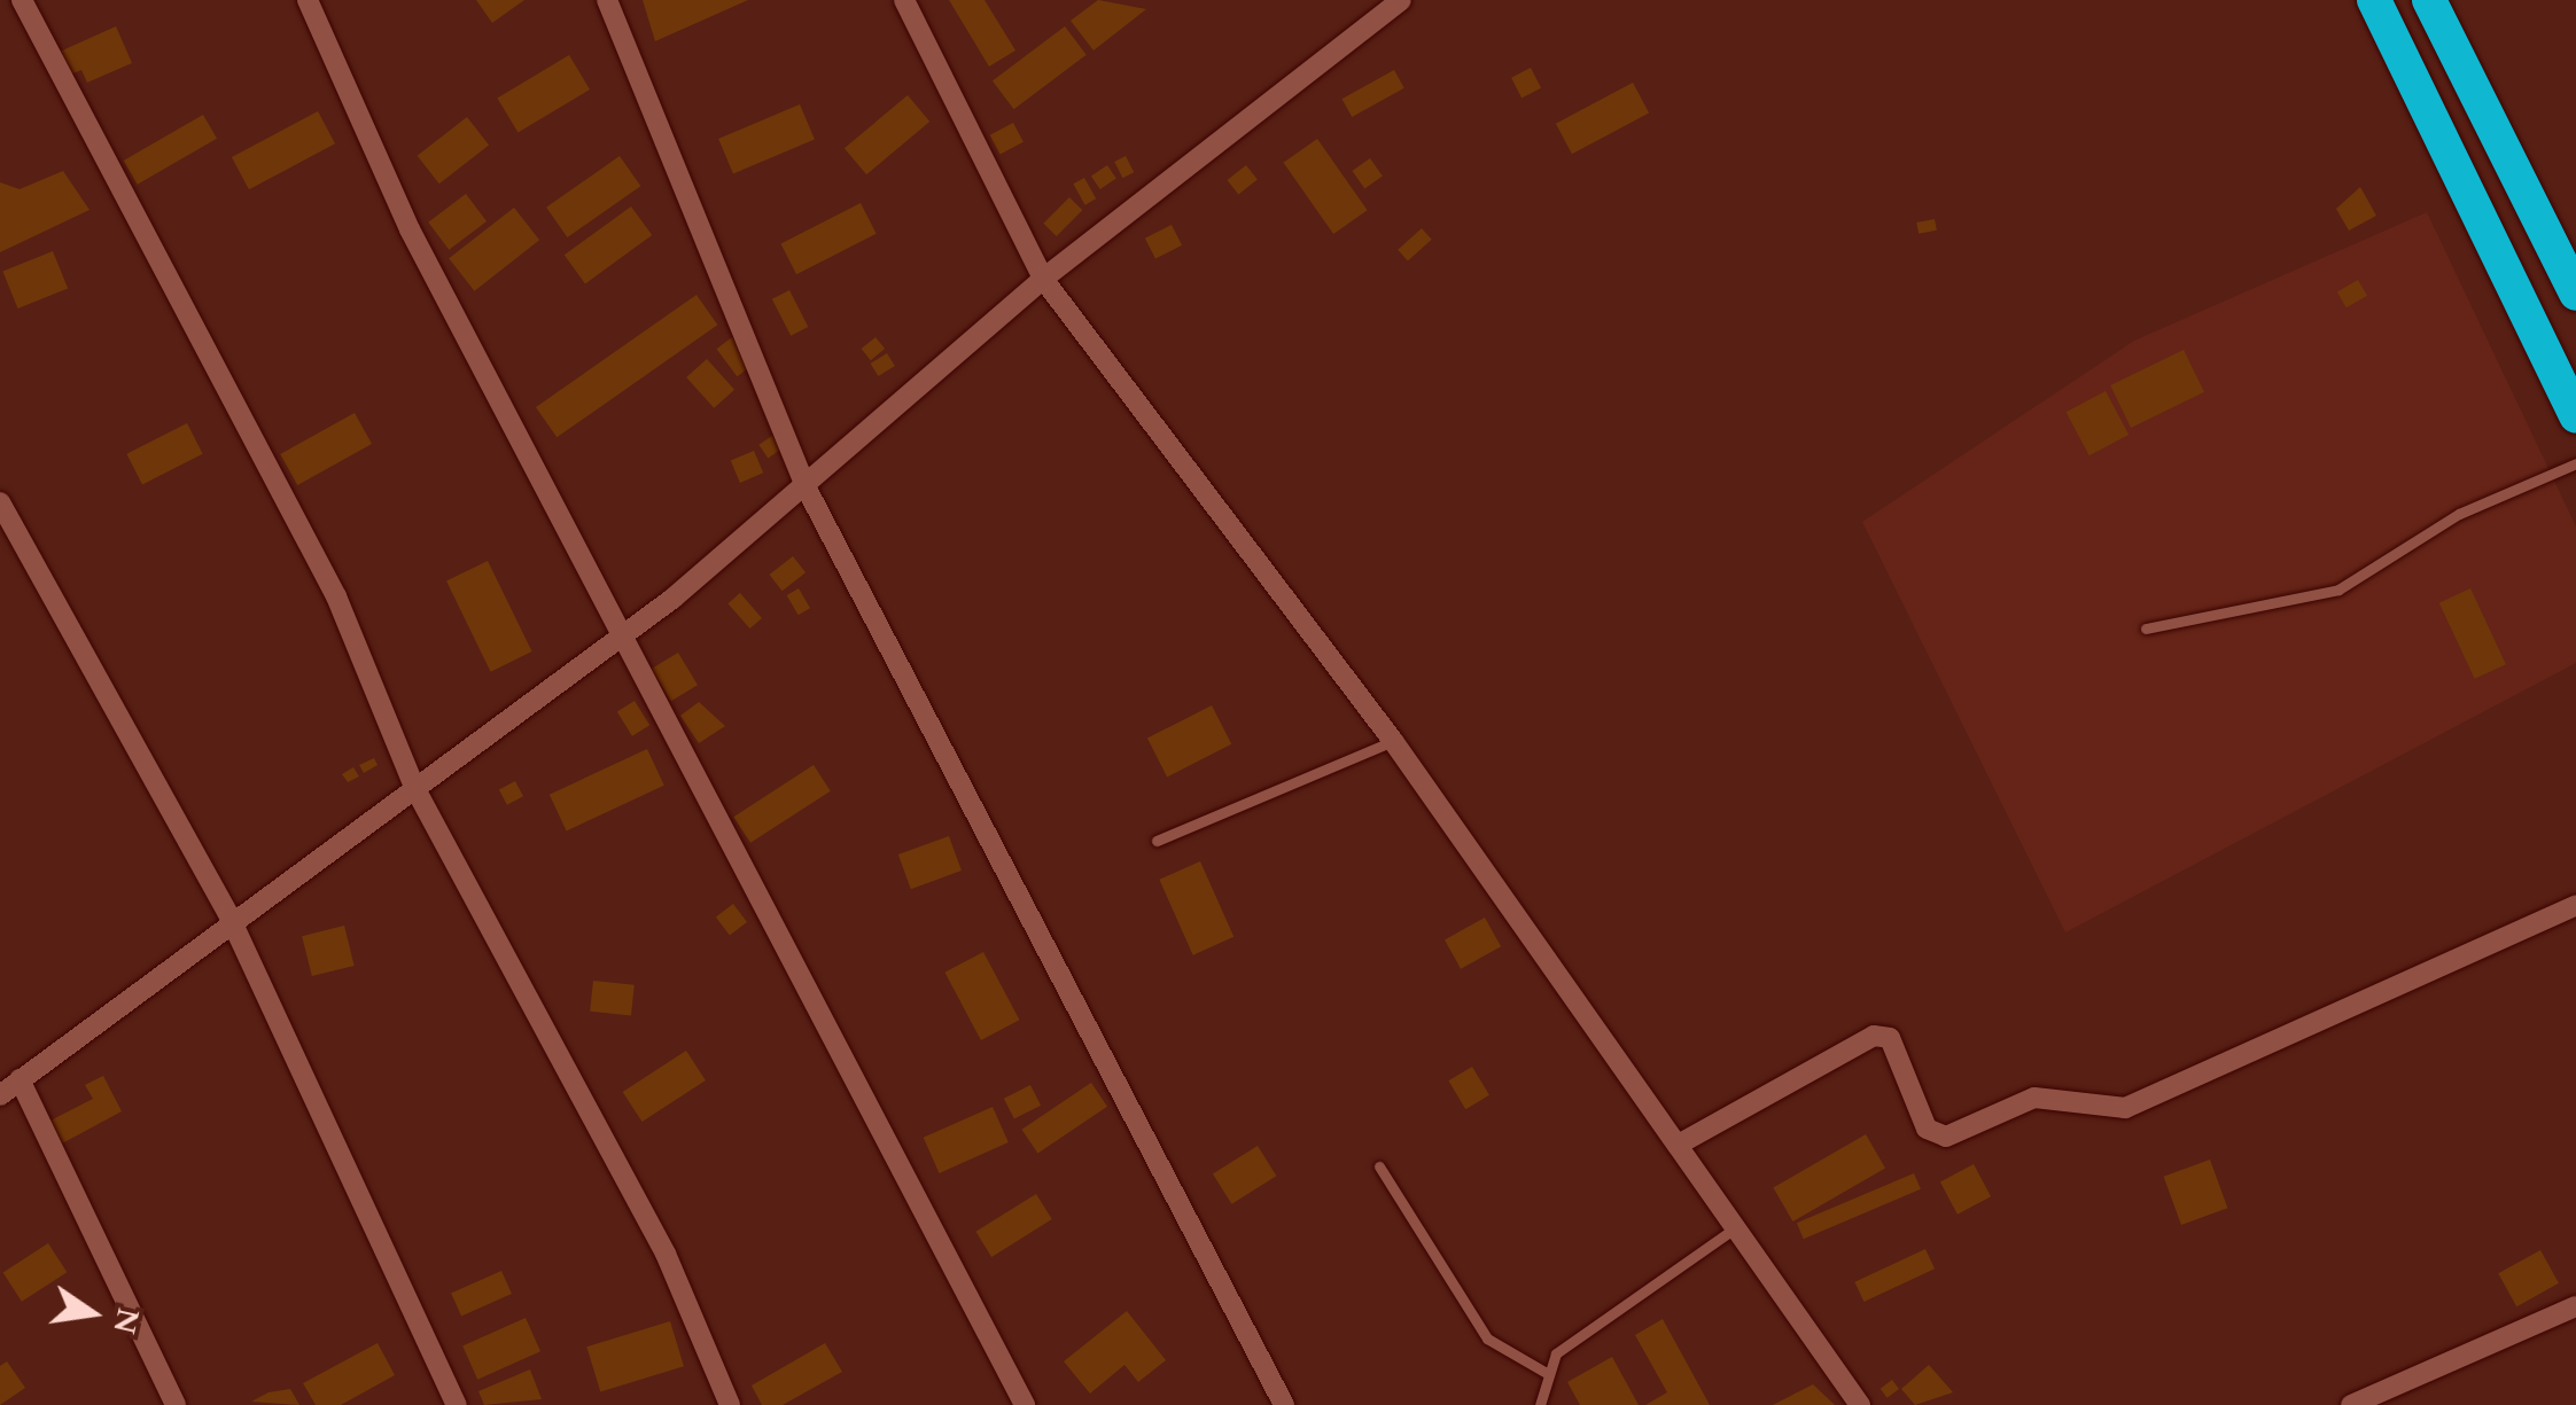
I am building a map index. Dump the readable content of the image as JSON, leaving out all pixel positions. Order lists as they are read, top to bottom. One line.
{"north":"right"}
